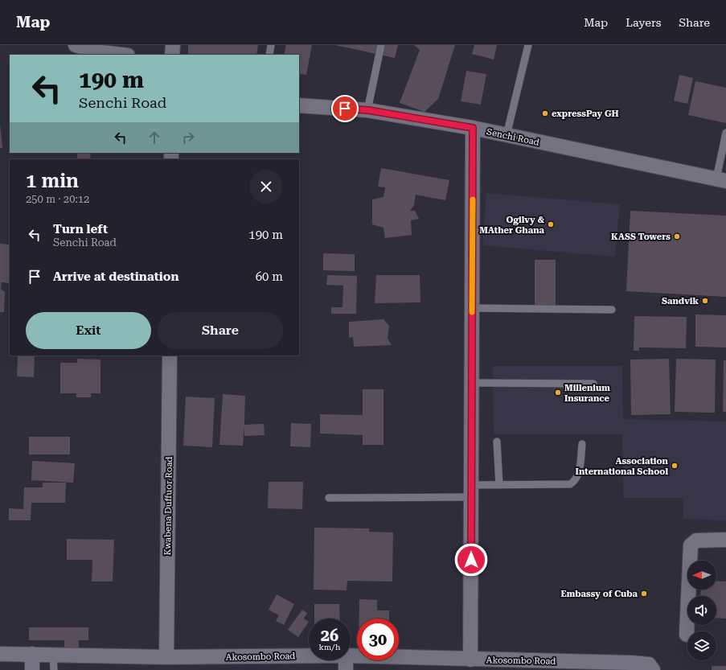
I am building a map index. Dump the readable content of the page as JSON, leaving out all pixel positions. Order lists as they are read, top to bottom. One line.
{"streets":{"street":["Senchi Road","Kwabena Duffuor Road","Akosombo Road"]},"crossings":[["Kwabena Duffuor Road","Akosombo Road"]],"places":["expressPay GH","Ogilvy & MAther Ghana","KASS Towers","Sandvik","Millenium Insurance","Association International School","Embassy of Cuba"],"north":"left","page":{"header":"Map","nav":["Map","Layers","Share"],"turn":["190 m","Senchi Road"],"heading":["1 min","250 m · 20:12"],"list":[{"name":"Turn left","note":"Senchi Road","value":"190 m"},{"name":"Arrive at destination","value":"60 m"}],"buttons":["Exit","Share"],"speed":"26 km/h","limit":"30"}}
